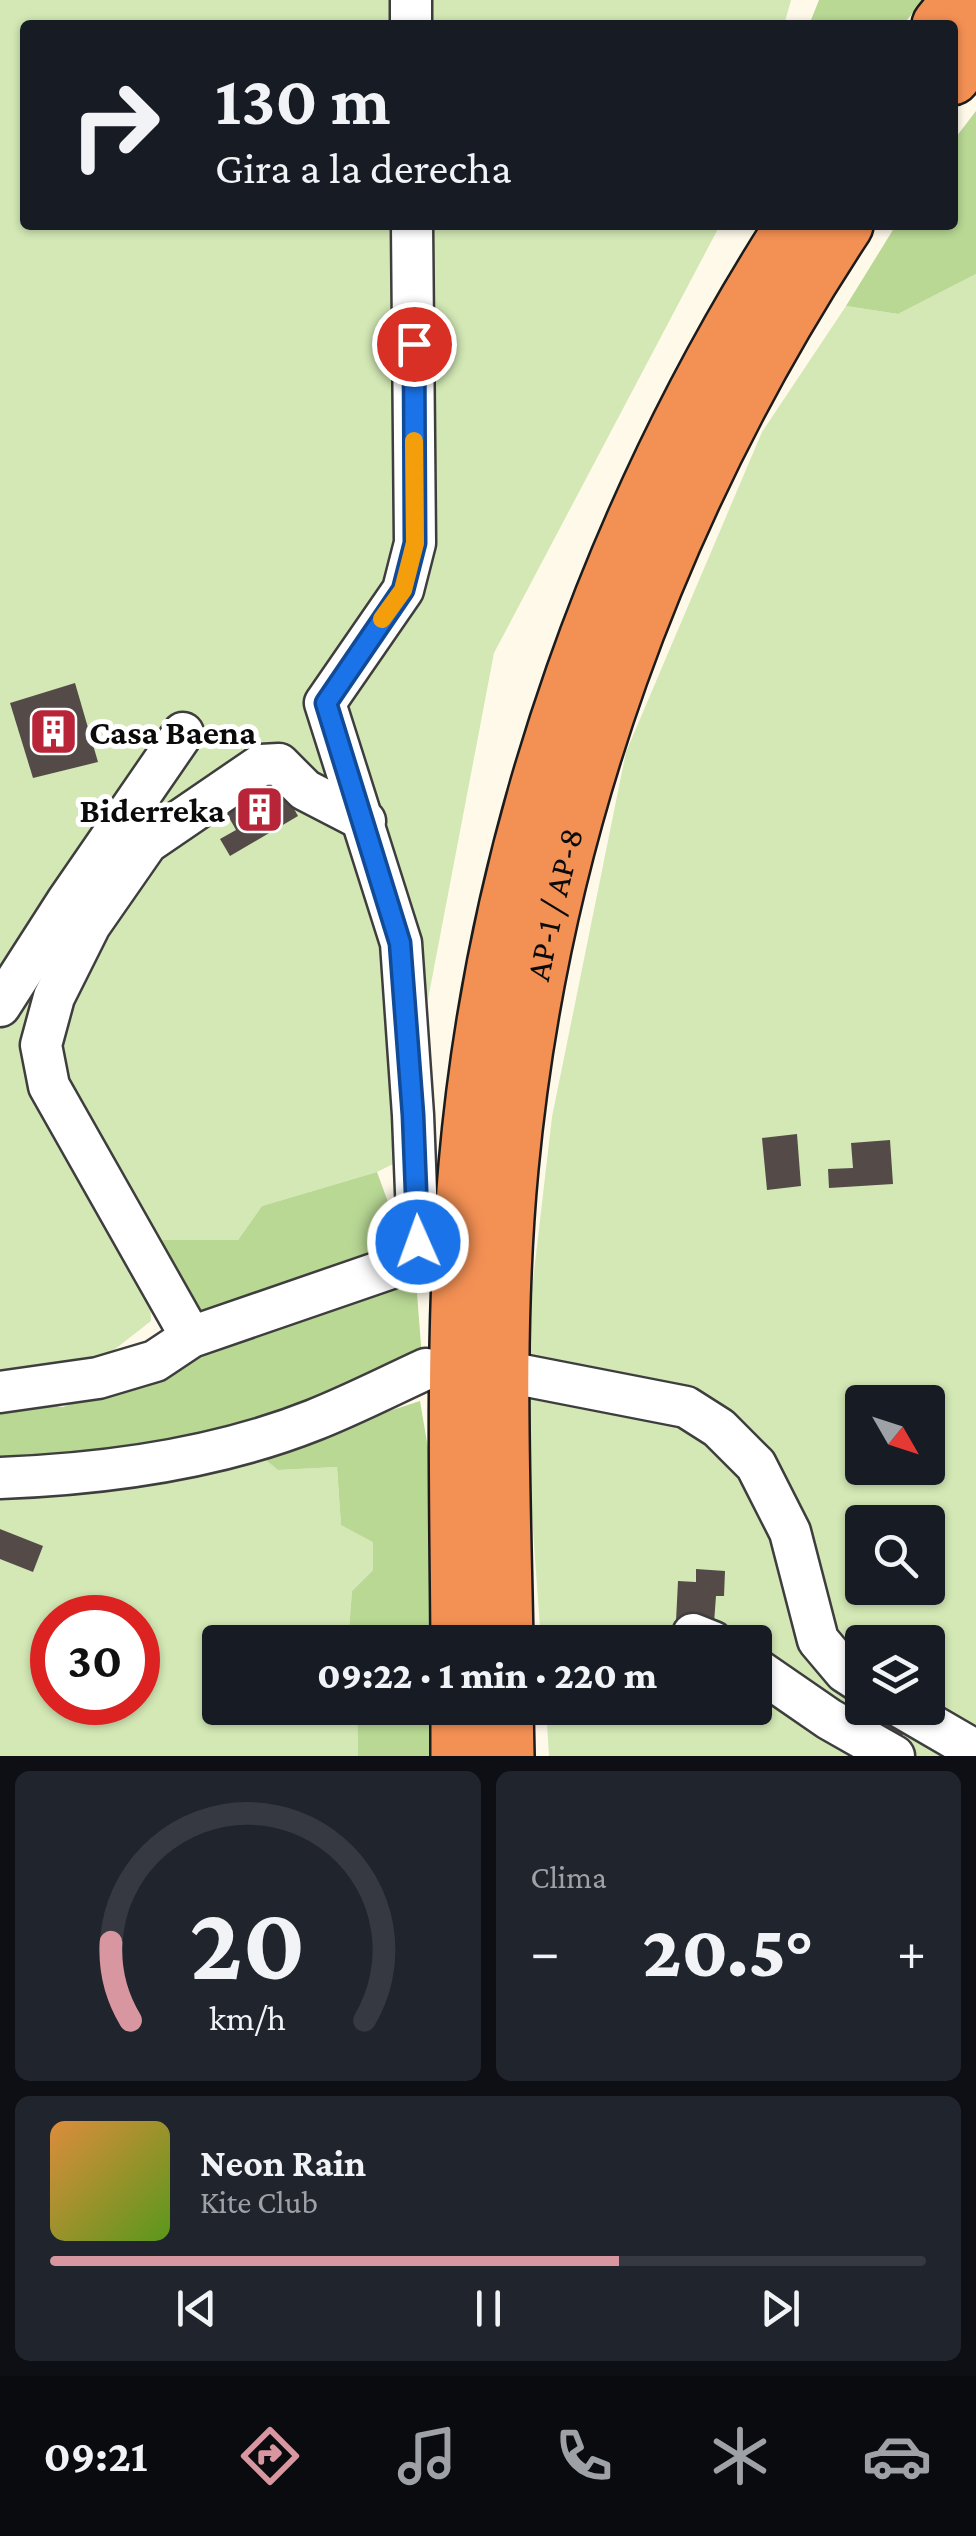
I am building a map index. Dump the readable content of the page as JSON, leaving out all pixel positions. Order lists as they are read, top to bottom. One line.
{"streets":{"highway":["AP-1 / AP-8"]},"places":{"building":["Casa Baena","Biderreka"]},"north":"bottom right","page":{"turn":["130 m","Gira a la derecha"],"limit":"30","trip":"09:22 · 1 min · 220 m","tile":"Clima","heat":["−","20.5°","+"],"song":["Neon Rain","Kite Club"],"tabs":"09:21","gauge":["20","km/h"]}}
